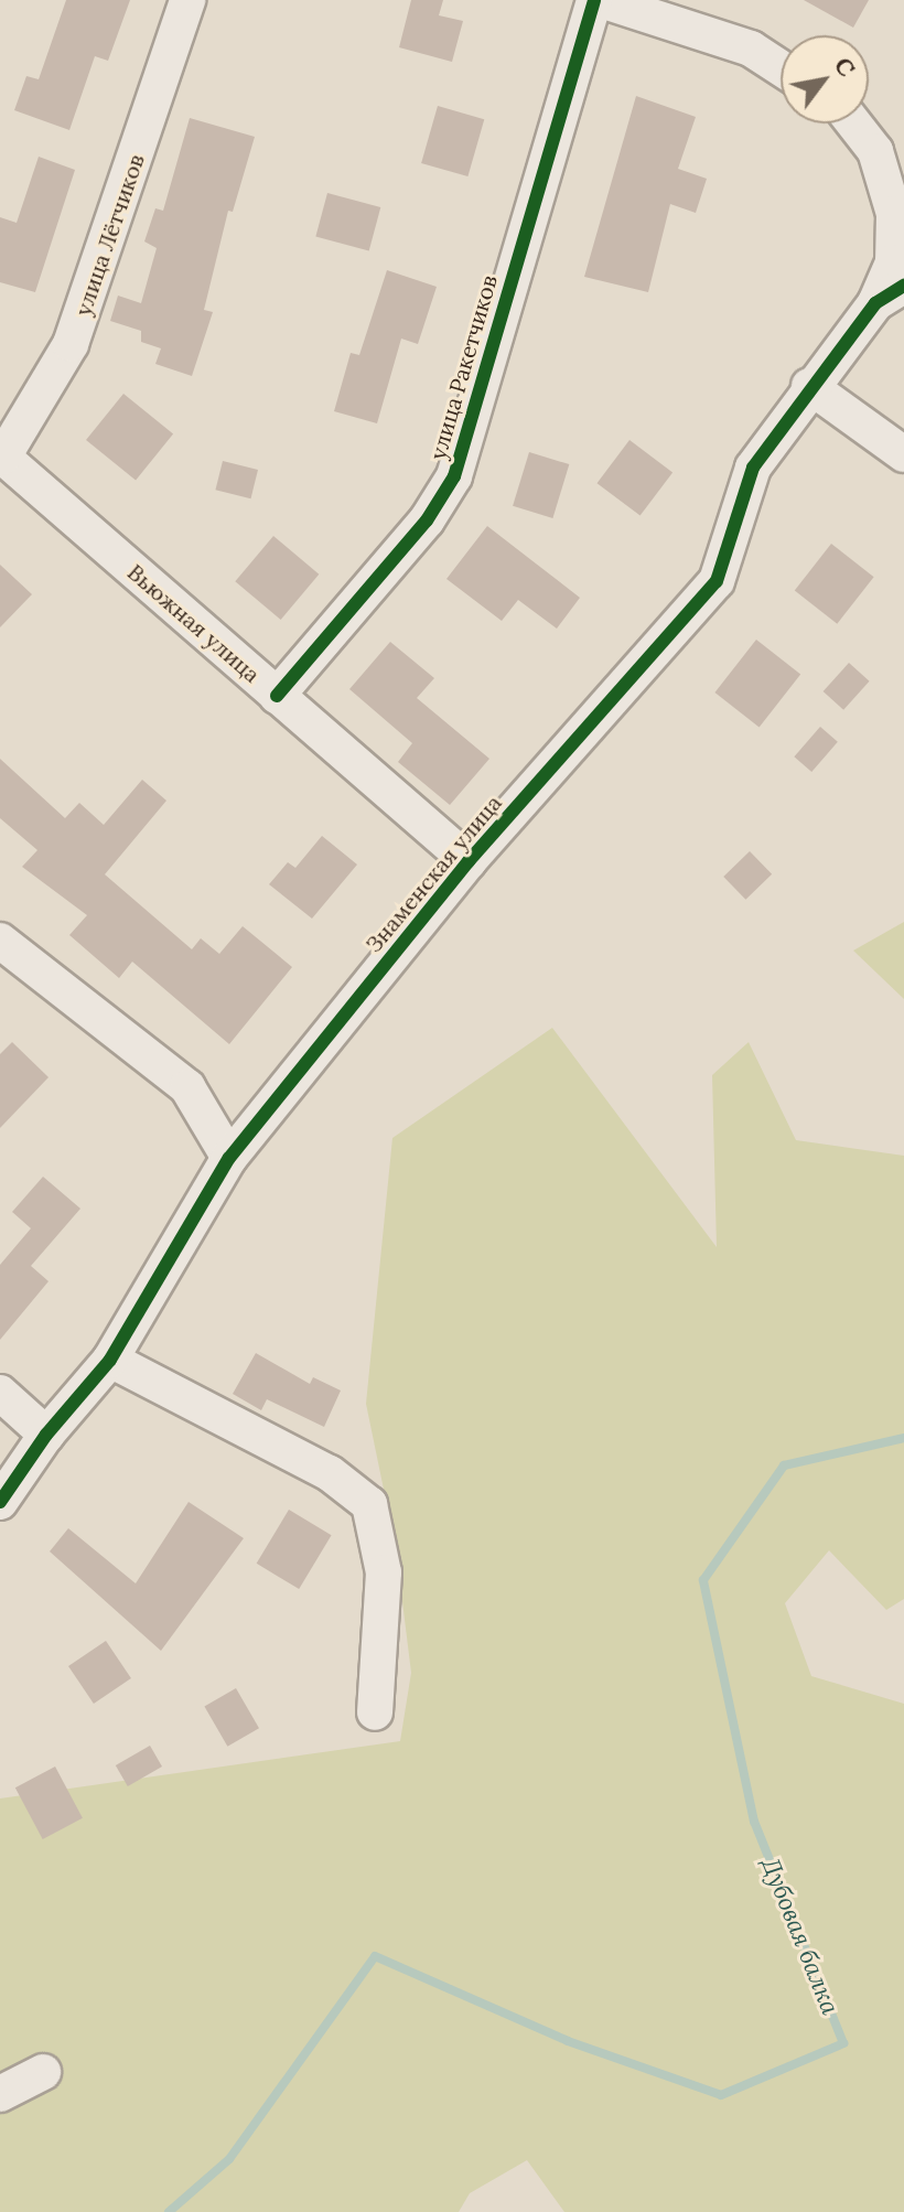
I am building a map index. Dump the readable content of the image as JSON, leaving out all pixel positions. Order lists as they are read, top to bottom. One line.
{"streets":{"street":["улица Лётчиков","улица Ракетчиков","Вьюжная улица","Знаменская улица"]},"crossings":[["улица Лётчиков","Вьюжная улица"],["улица Ракетчиков","Вьюжная улица"],["Вьюжная улица","Знаменская улица"]],"water":["Дубовая балка"],"north":"top right"}
